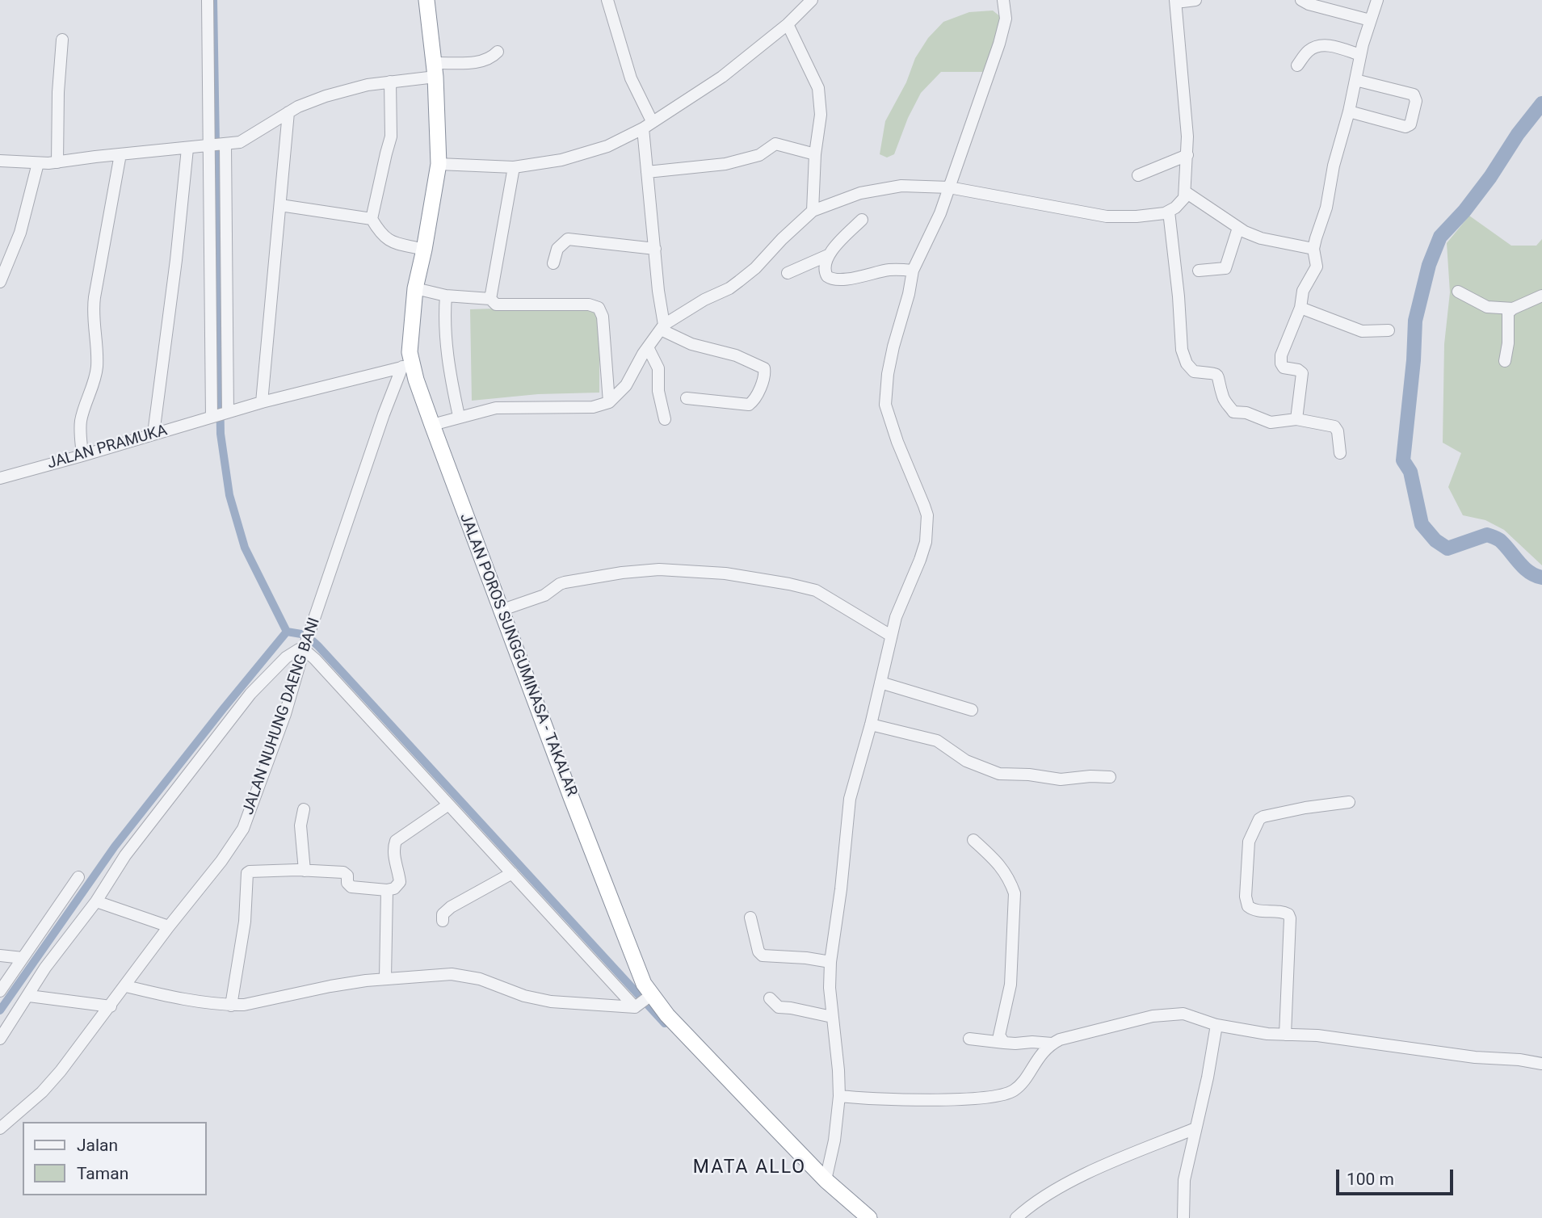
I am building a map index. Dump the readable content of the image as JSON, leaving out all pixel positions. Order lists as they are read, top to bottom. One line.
{"streets":{"highway":["JALAN POROS SUNGGUMINASA - TAKALAR"],"street":["JALAN PRAMUKA","JALAN NUHUNG DAENG BANI"]},"crossings":[["JALAN PRAMUKA","JALAN POROS SUNGGUMINASA - TAKALAR"],["JALAN PRAMUKA","JALAN NUHUNG DAENG BANI"],["JALAN POROS SUNGGUMINASA - TAKALAR","JALAN NUHUNG DAENG BANI"]],"districts":["MATA ALLO"],"legend":["Jalan","Taman"],"scale_bar":"100 m"}
